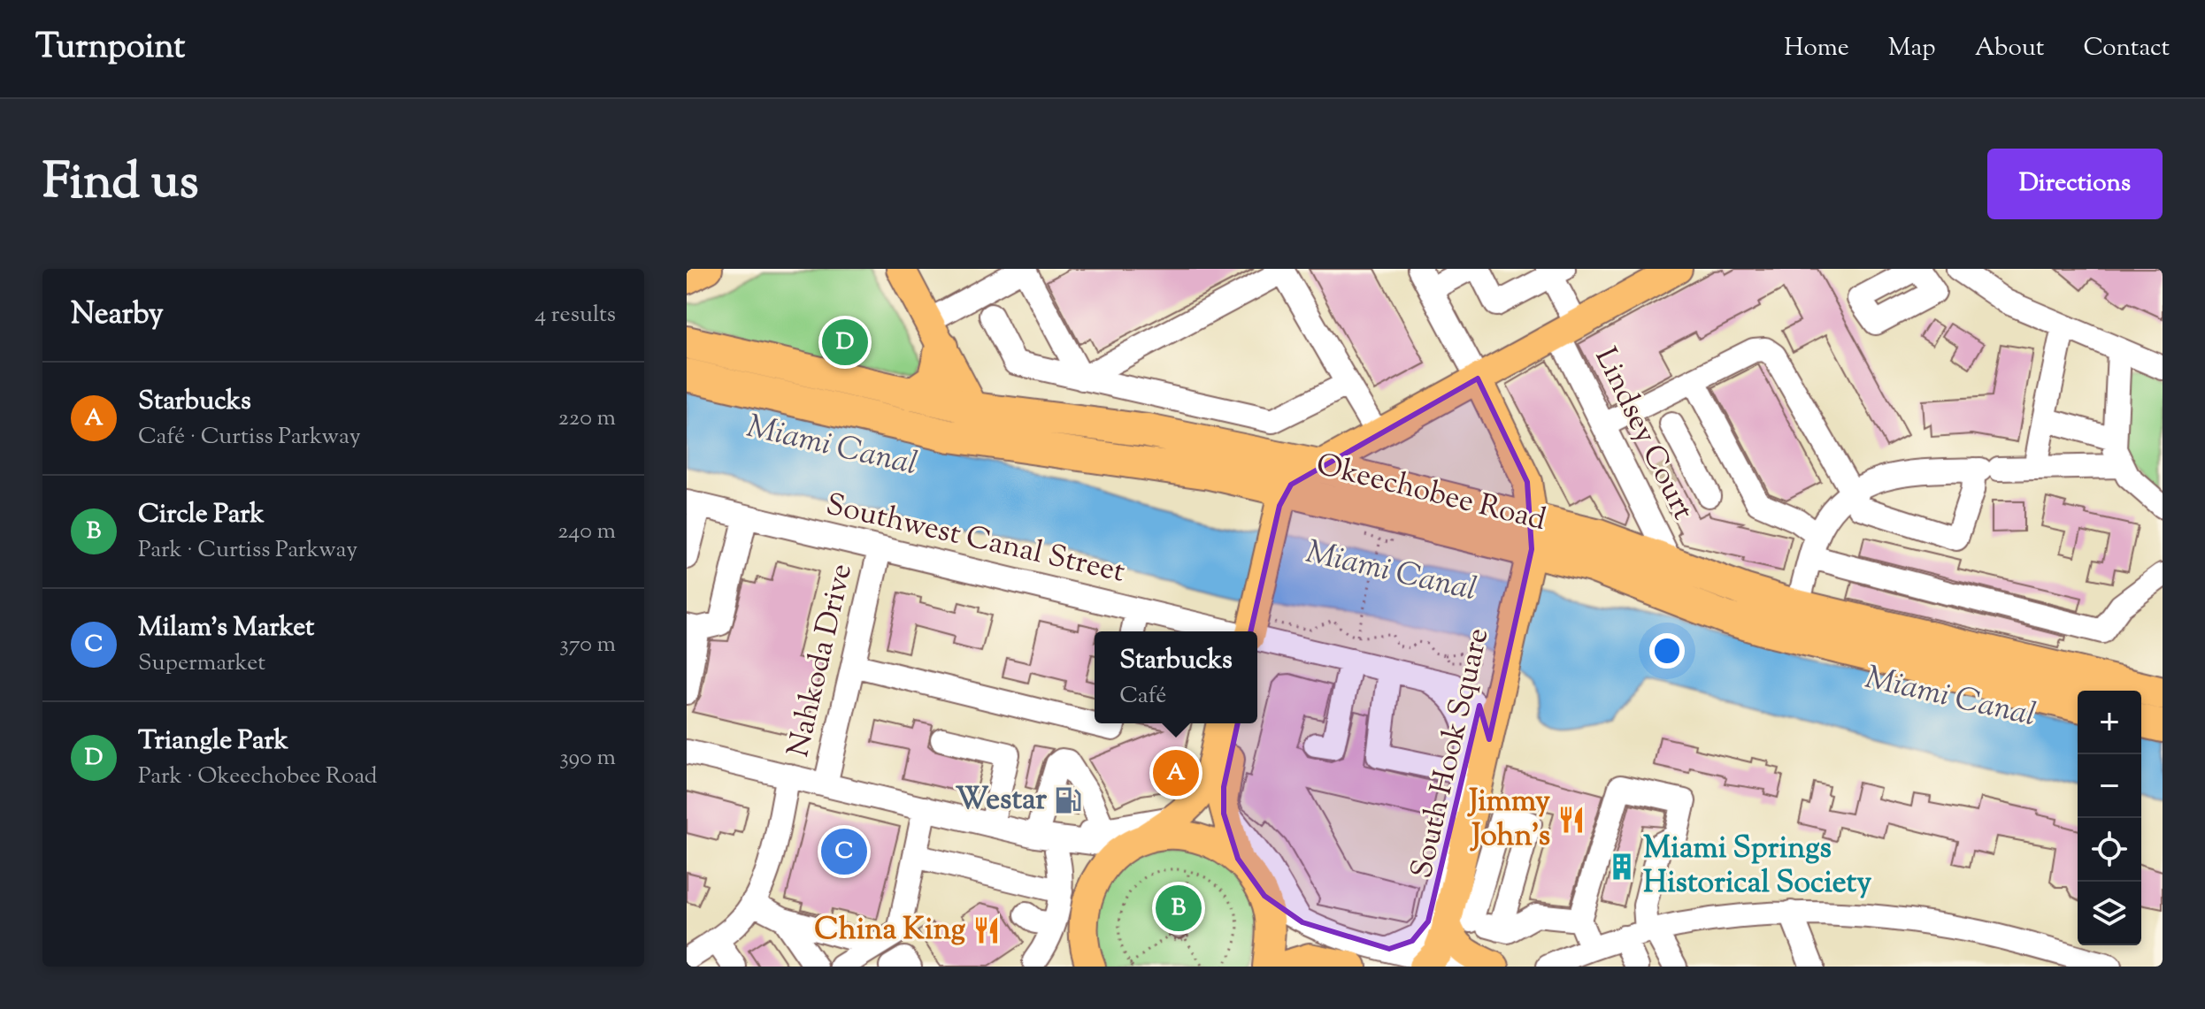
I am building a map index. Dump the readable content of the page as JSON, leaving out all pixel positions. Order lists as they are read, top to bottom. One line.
{"streets":{"highway":["Okeechobee Road"],"main road":["South Hook Square"],"street":["Lindsey Court","Southwest Canal Street","Nahkoda Drive"]},"crossings":[["Lindsey Court","Okeechobee Road"],["Okeechobee Road","South Hook Square"],["Southwest Canal Street","Nahkoda Drive"],["Southwest Canal Street","South Hook Square"]],"water":["Miami Canal"],"places":{"fuel station":["Westar"],"restaurant":["Jimmy John's","China King"],"building":["Miami Springs Historical Society"]},"page":{"header":"Turnpoint","nav":["Home","Map","About","Contact"],"title":"Find us","buttons":"Directions","heading":["Nearby","4 results"],"pins":["D","A","C","B"],"list":[{"mark":"A","name":"Starbucks","note":"Café · Curtiss Parkway","value":"220 m"},{"mark":"B","name":"Circle Park","note":"Park · Curtiss Parkway","value":"240 m"},{"mark":"C","name":"Milam's Market","note":"Supermarket","value":"370 m"},{"mark":"D","name":"Triangle Park","note":"Park · Okeechobee Road","value":"390 m"}],"popup":["Starbucks","Café"],"map_buttons":["+","−"]}}
